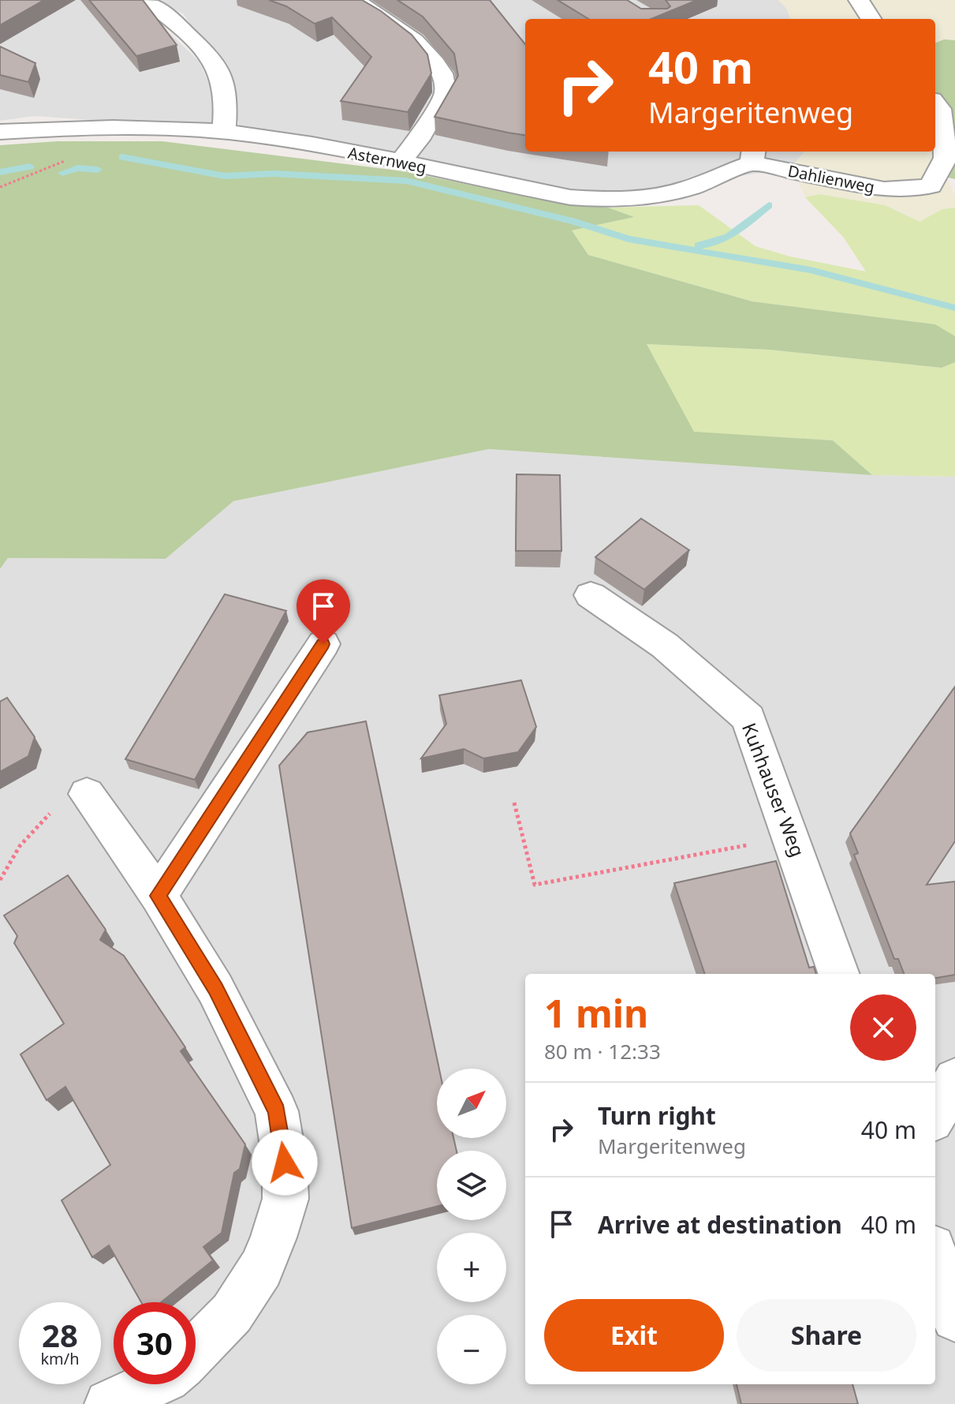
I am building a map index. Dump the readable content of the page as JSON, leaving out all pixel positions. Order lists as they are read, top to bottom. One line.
{"streets":{"street":["Asternweg","Dahlienweg","Kuhhauser Weg"]},"crossings":[["Asternweg","Dahlienweg"]],"north":"top right","page":{"turn":["40 m","Margeritenweg"],"heading":["1 min","80 m · 12:33"],"map_buttons":["+","−"],"list":[{"name":"Turn right","note":"Margeritenweg","value":"40 m"},{"name":"Arrive at destination","value":"40 m"}],"buttons":["Exit","Share"],"speed":"28 km/h","limit":"30"}}
